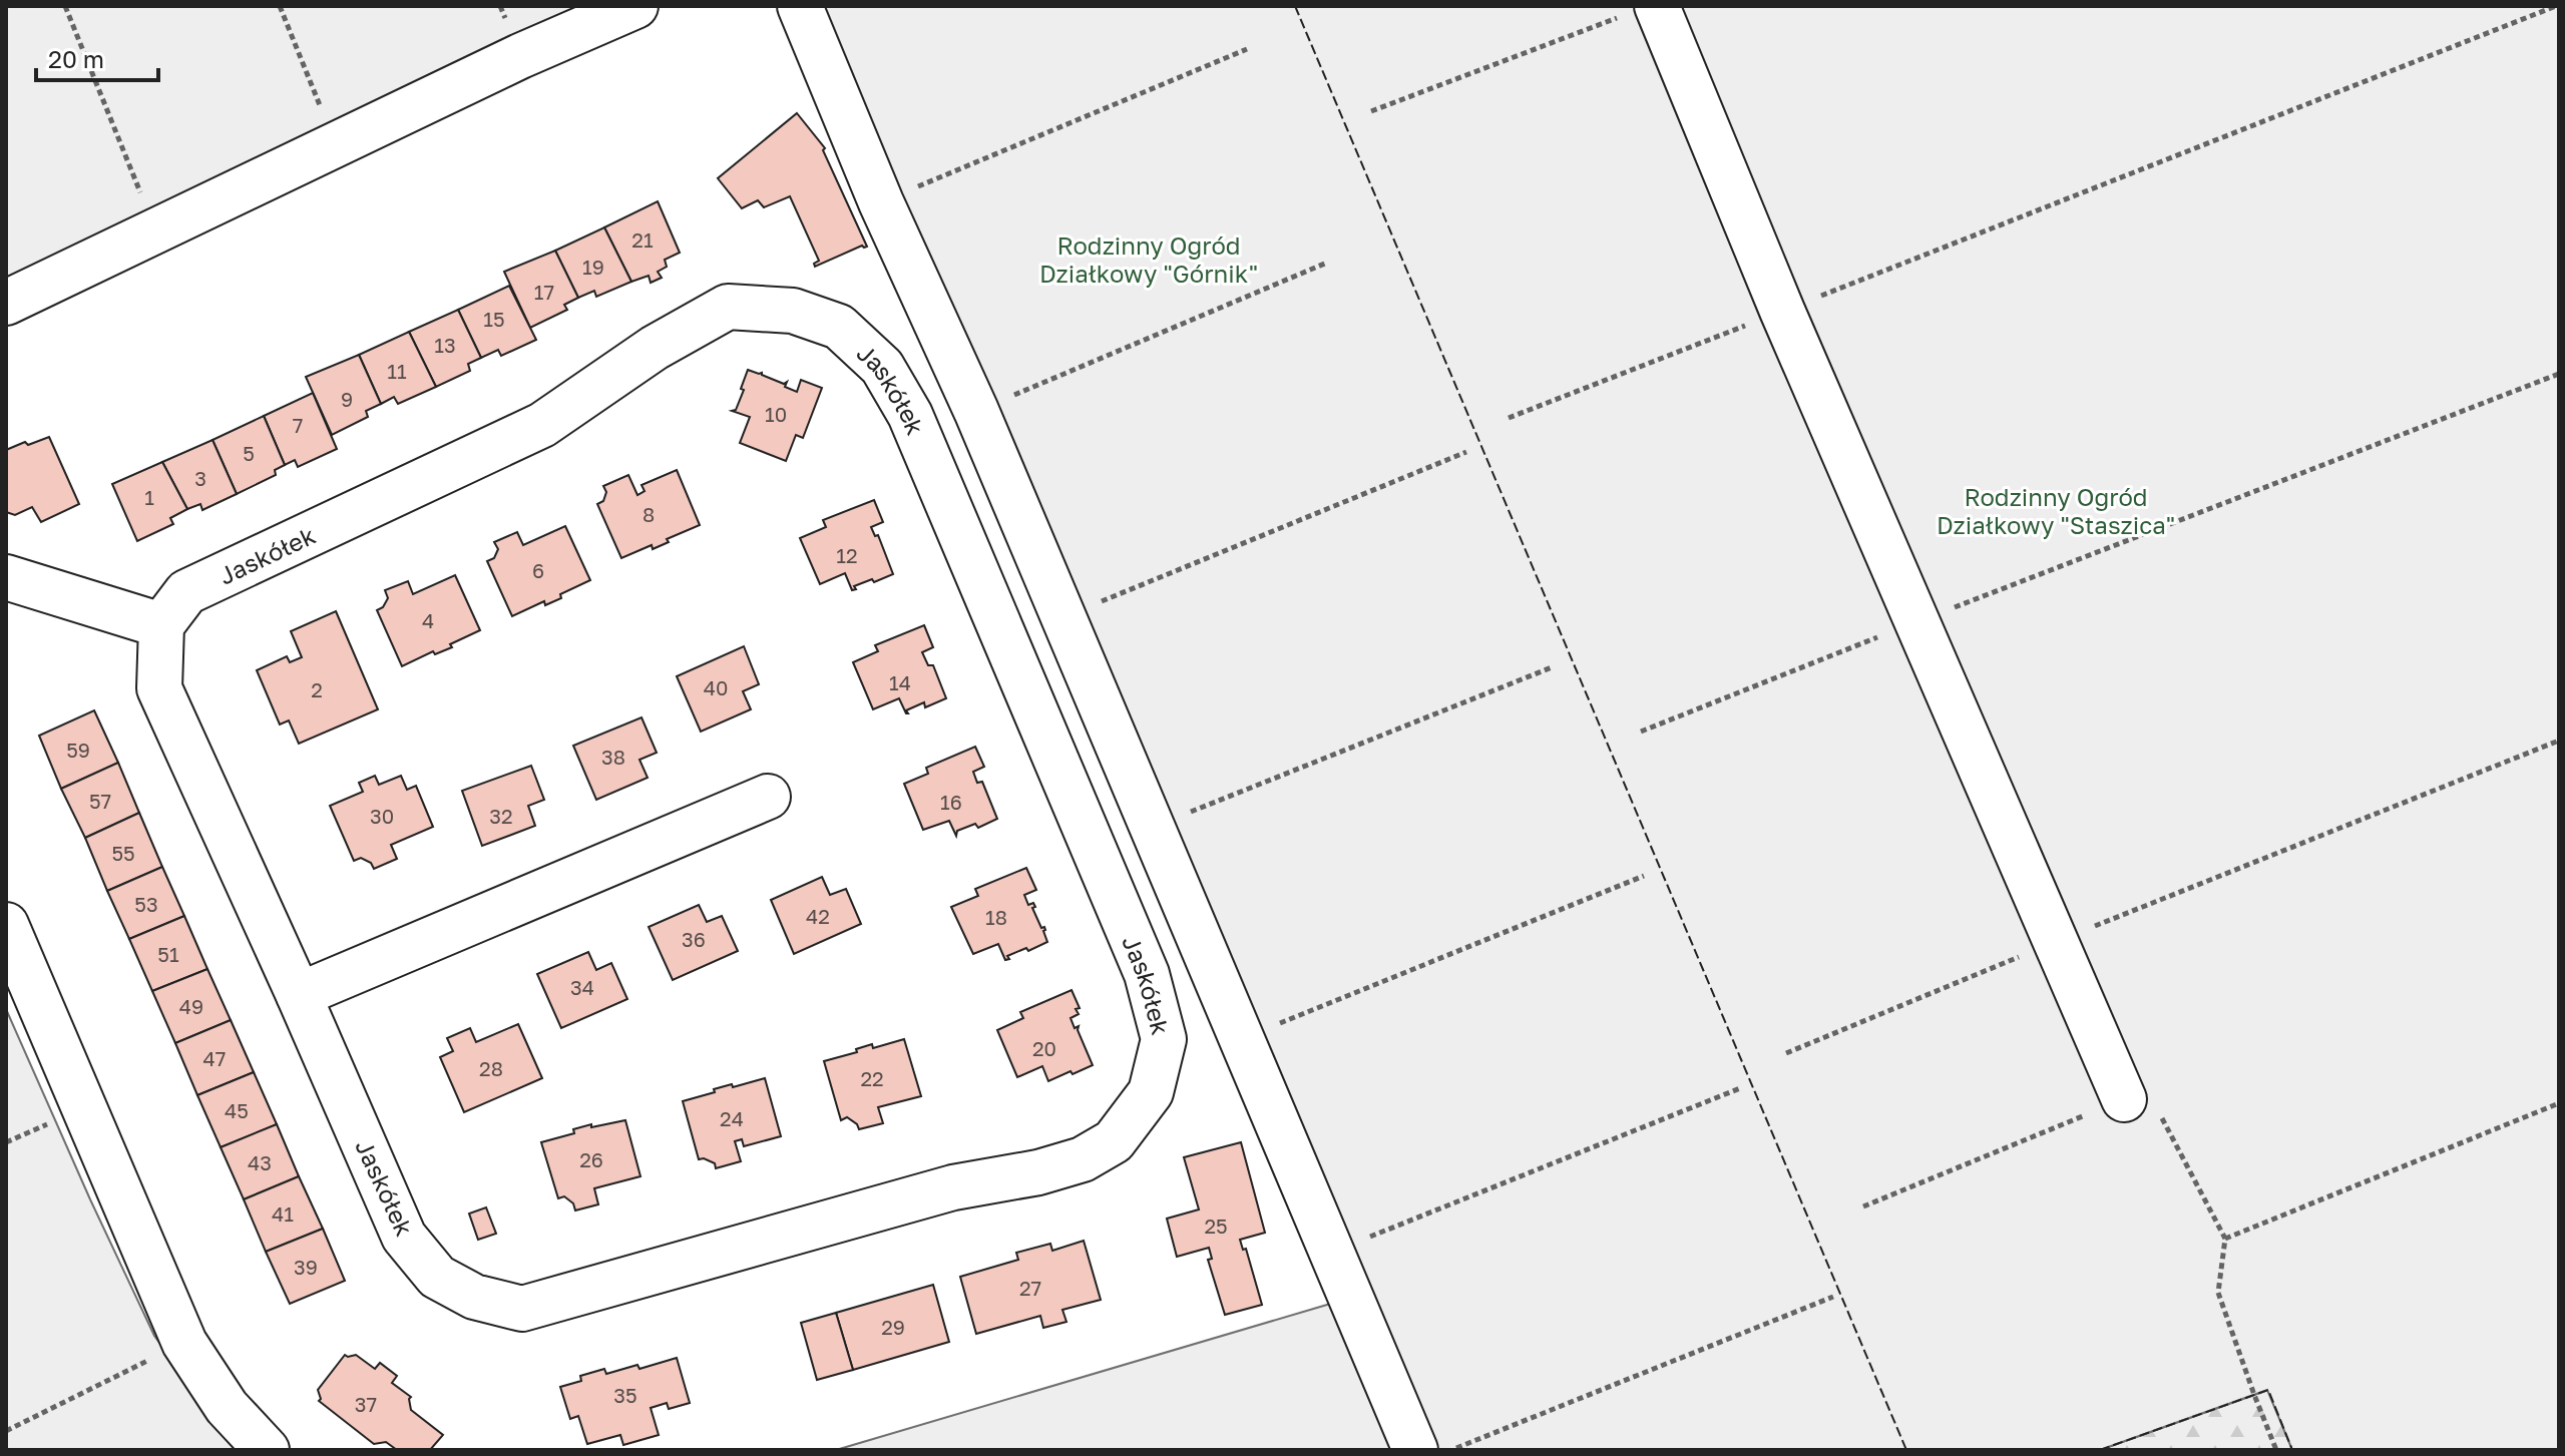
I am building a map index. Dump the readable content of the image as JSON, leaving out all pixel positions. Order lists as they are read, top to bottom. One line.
{"streets":{"street":["Jaskółek"]},"parks":["Rodzinny Ogród Działkowy \"Górnik\"","Rodzinny Ogród Działkowy \"Staszica\""],"house_numbers":["21","19","17","15","13","11","9","10","7","5","3","1","8","12","6","4","14","40","2","59","38","57","16","30","32","55","53","42","18","36","51","34","49","20","47","28","22","45","24","26","43","41","25","39","27","29","35","37"],"scale_bar":"20 m"}
